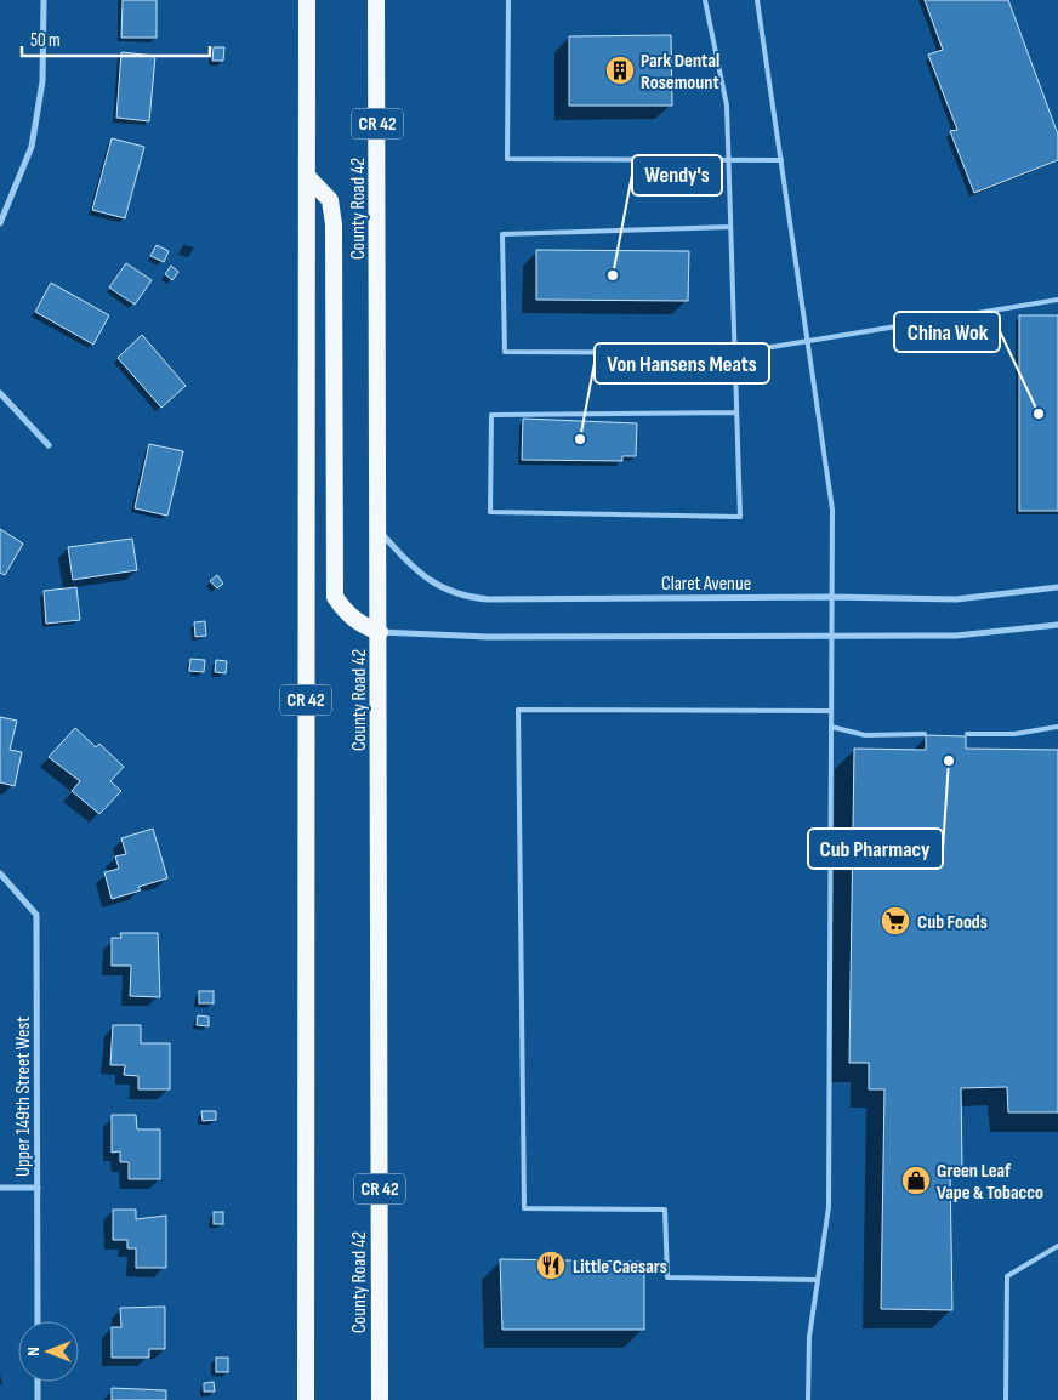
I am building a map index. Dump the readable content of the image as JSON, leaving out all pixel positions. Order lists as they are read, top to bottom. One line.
{"streets":{"highway":["CR 42","County Road 42"],"street":["Claret Avenue","Upper 149th Street West"]},"crossings":[["County Road 42","Claret Avenue"]],"places":{"building":["Park Dental Rosemount"],"other":["Wendy's","China Wok","Von Hansens Meats","Cub Pharmacy"],"supermarket":["Cub Foods"],"shop":["Green Leaf Vape & Tobacco"],"restaurant":["Little Caesars"]},"scale_bar":"50 m","north":"left"}
